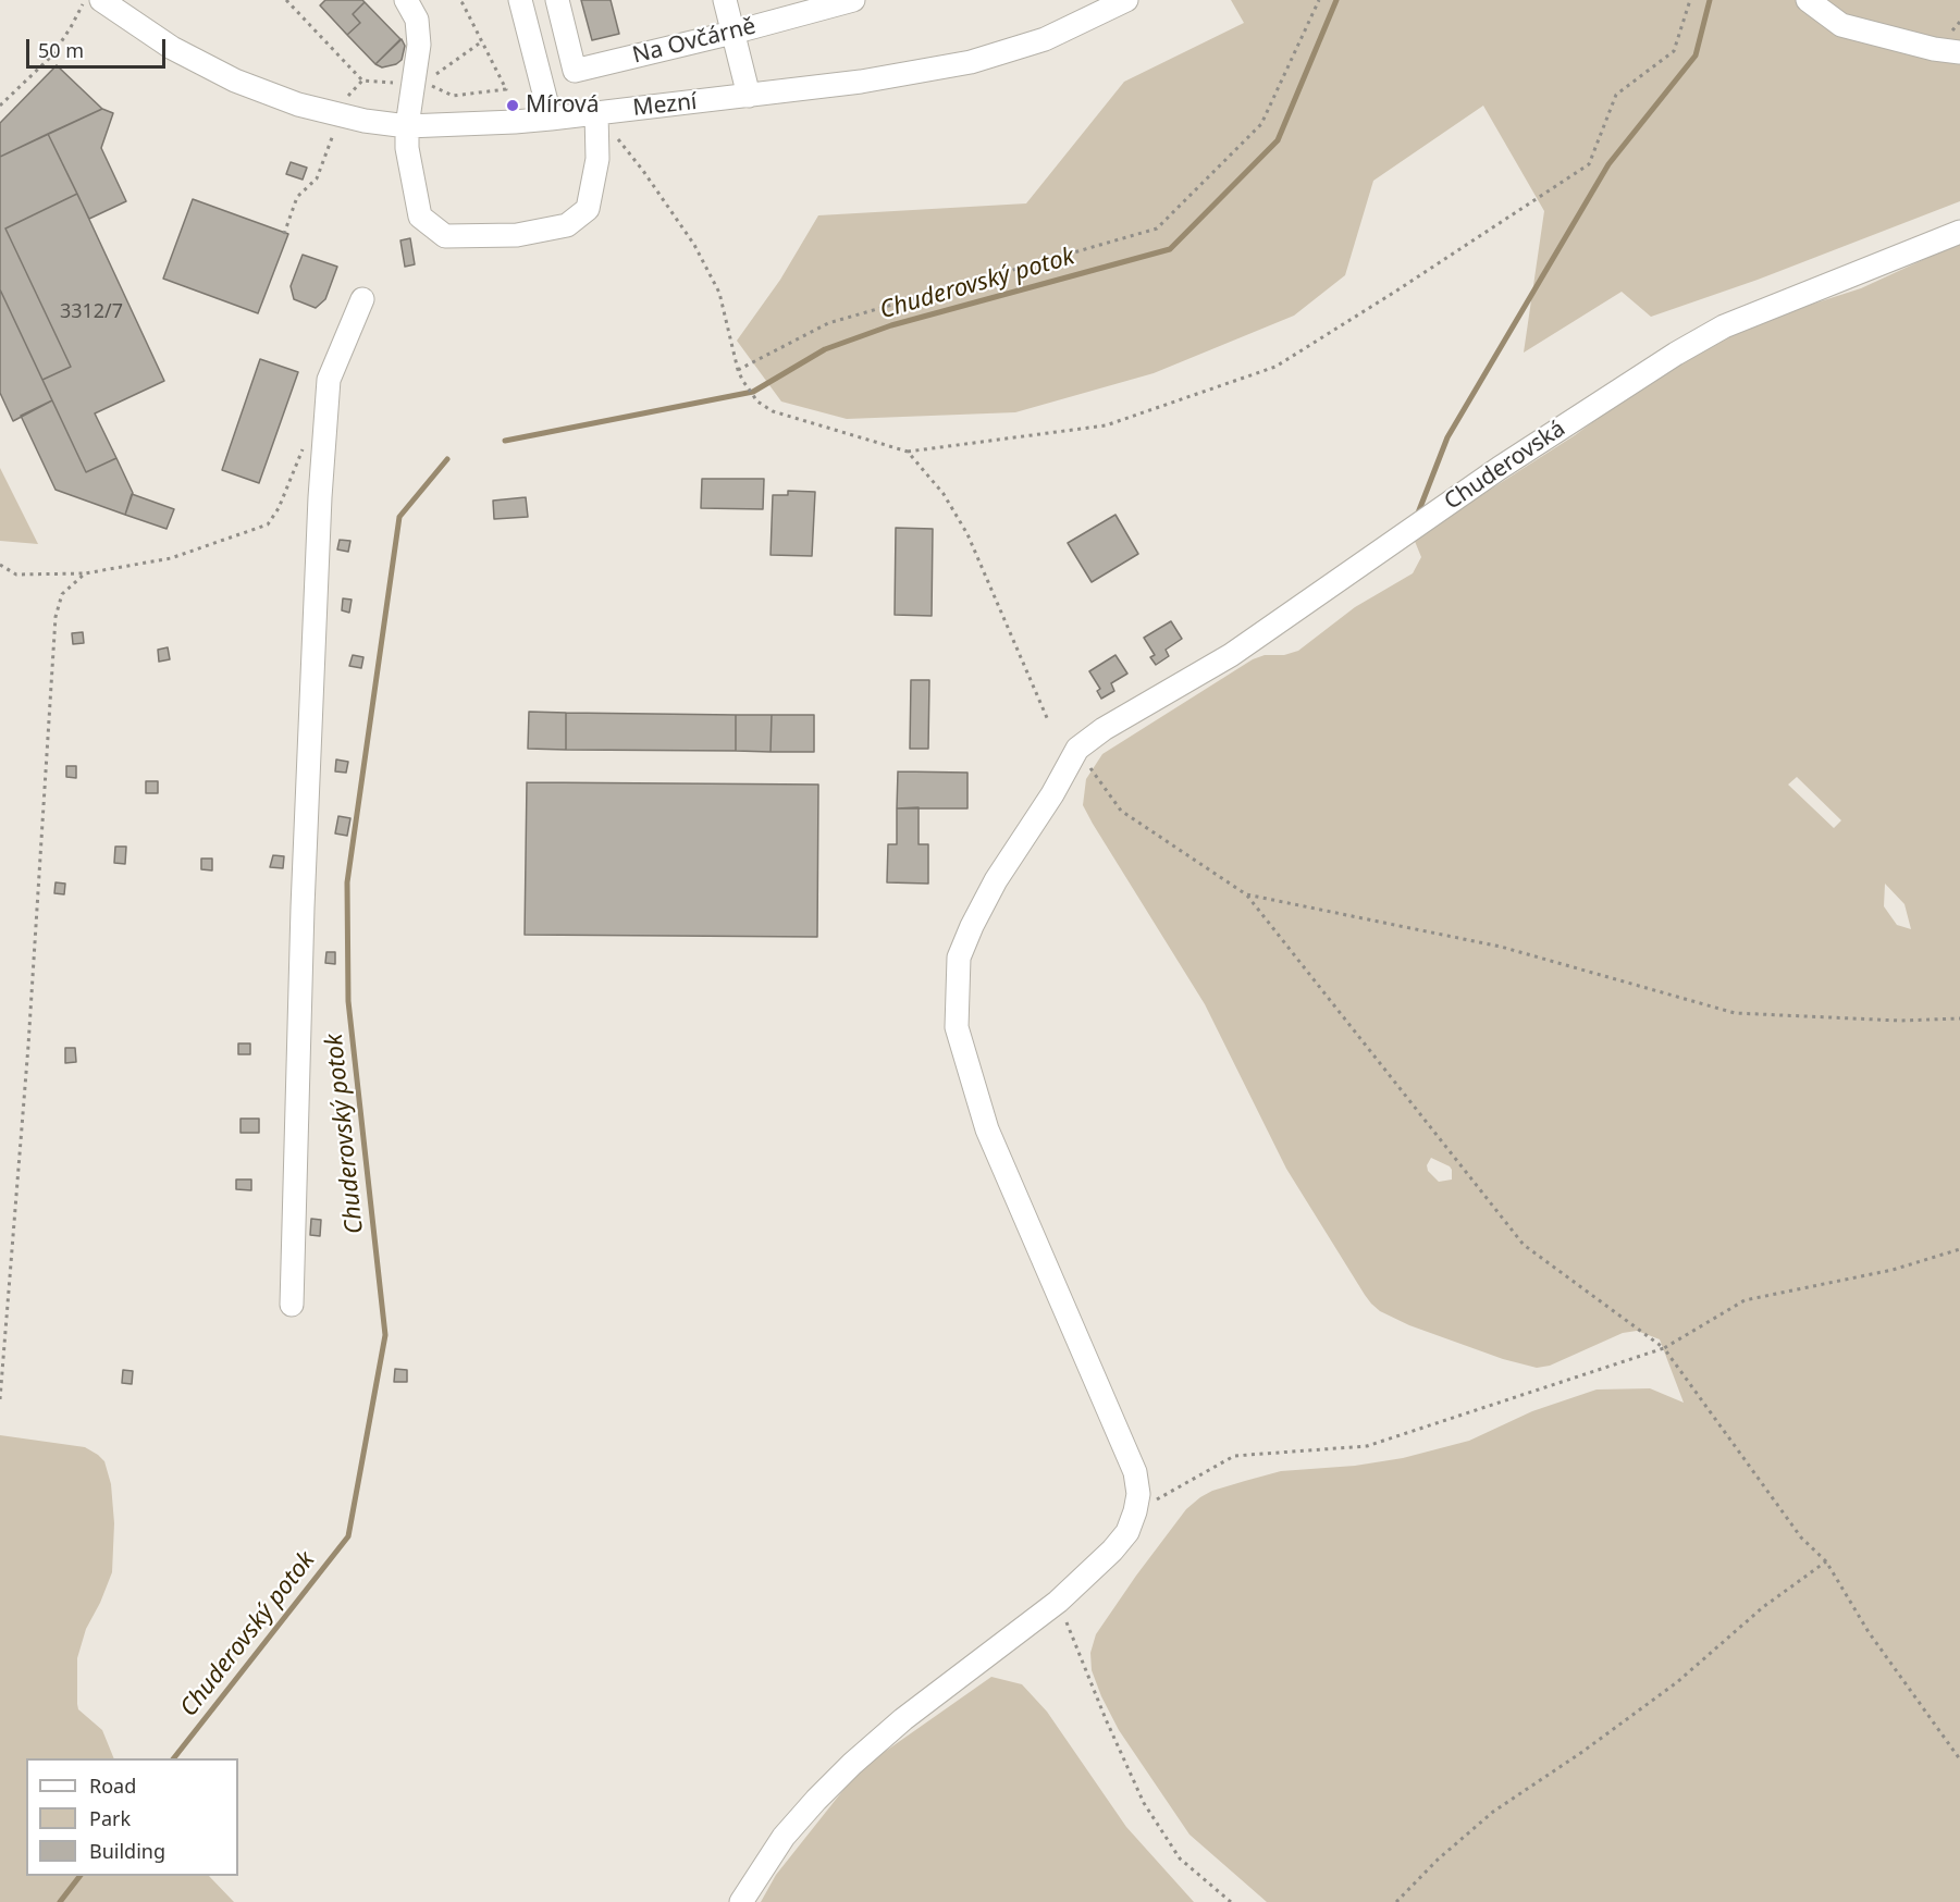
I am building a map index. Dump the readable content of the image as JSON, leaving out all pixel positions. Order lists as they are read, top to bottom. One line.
{"streets":{"street":["Na Ovčárně","Mezní","Chuderovská"]},"water":["Chuderovský potok"],"places":["Mírová"],"house_numbers":["3312/7"],"legend":["Road","Park","Building"],"scale_bar":"50 m"}
